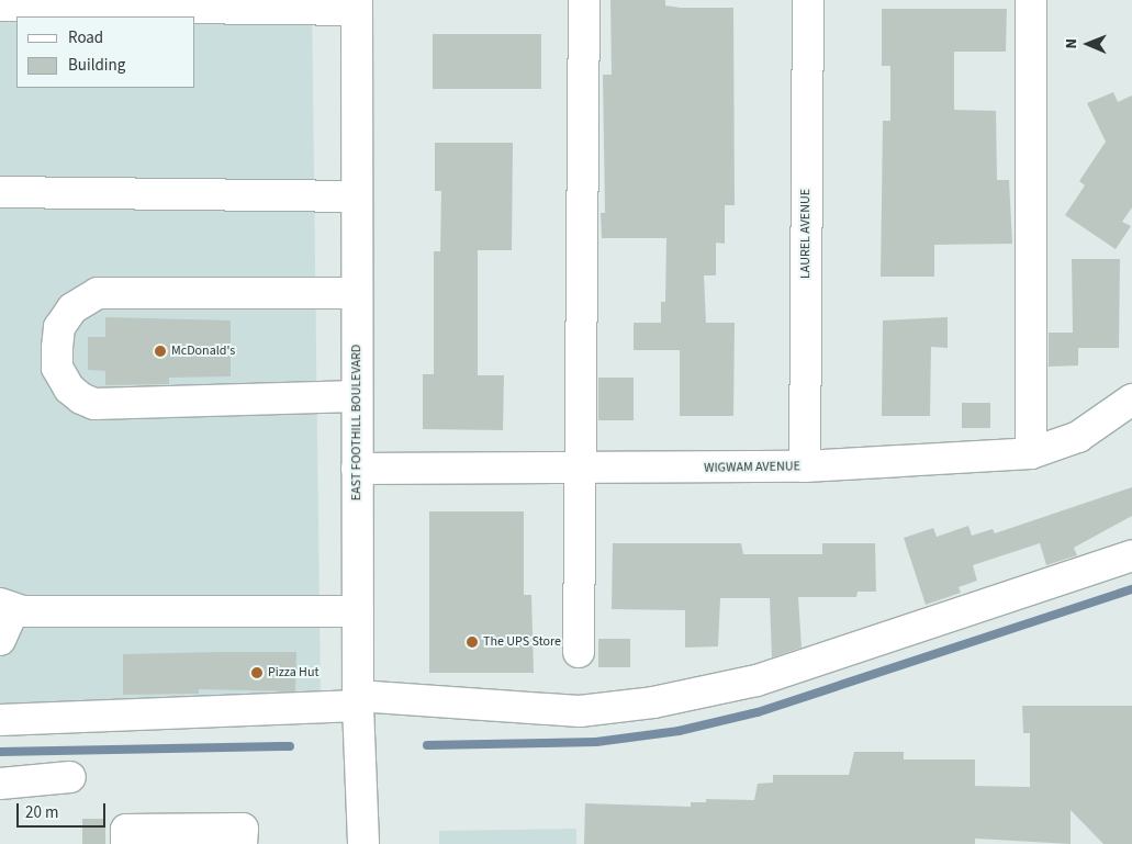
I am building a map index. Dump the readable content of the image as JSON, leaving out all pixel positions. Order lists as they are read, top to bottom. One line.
{"streets":{"street":["LAUREL AVENUE","EAST FOOTHILL BOULEVARD","WIGWAM AVENUE"]},"crossings":[["LAUREL AVENUE","WIGWAM AVENUE"],["EAST FOOTHILL BOULEVARD","WIGWAM AVENUE"]],"places":["McDonald's","The UPS Store","Pizza Hut"],"legend":["Road","Building"],"scale_bar":"20 m","north":"left"}
